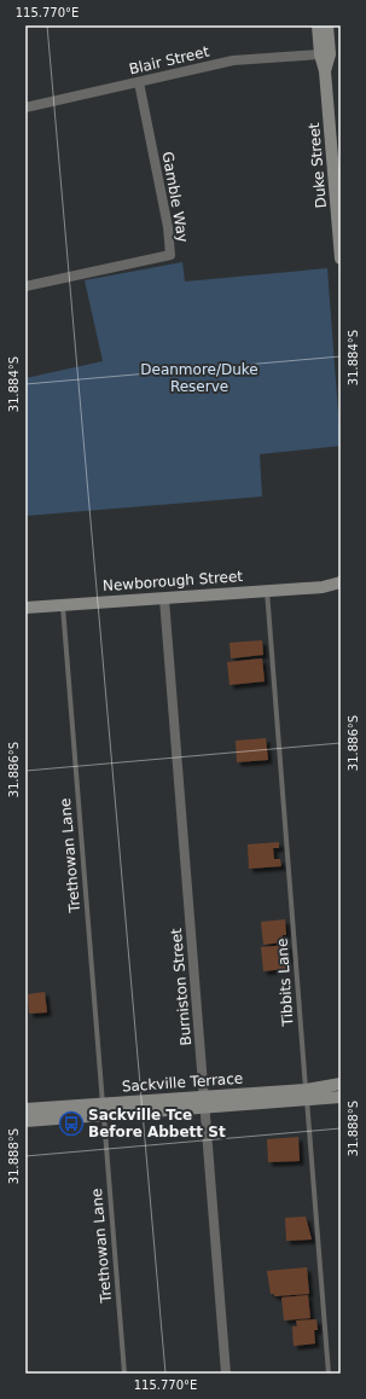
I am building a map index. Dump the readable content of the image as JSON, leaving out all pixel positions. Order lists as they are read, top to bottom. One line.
{"streets":{"main road":["Duke Street","Newborough Street","Sackville Terrace"],"street":["Blair Street","Gamble Way","Burniston Street"],"lane":["Trethowan Lane","Tibbits Lane"]},"crossings":[["Blair Street","Duke Street"],["Blair Street","Gamble Way"],["Newborough Street","Trethowan Lane"],["Newborough Street","Tibbits Lane"],["Newborough Street","Burniston Street"],["Trethowan Lane","Sackville Terrace"],["Tibbits Lane","Sackville Terrace"],["Burniston Street","Sackville Terrace"]],"parks":["Deanmore/Duke Reserve"],"places":{"bus stop":["Sackville Tce Before Abbett St"]},"coordinates":["115.770°E","31.884°S","31.886°S","31.888°S"]}
